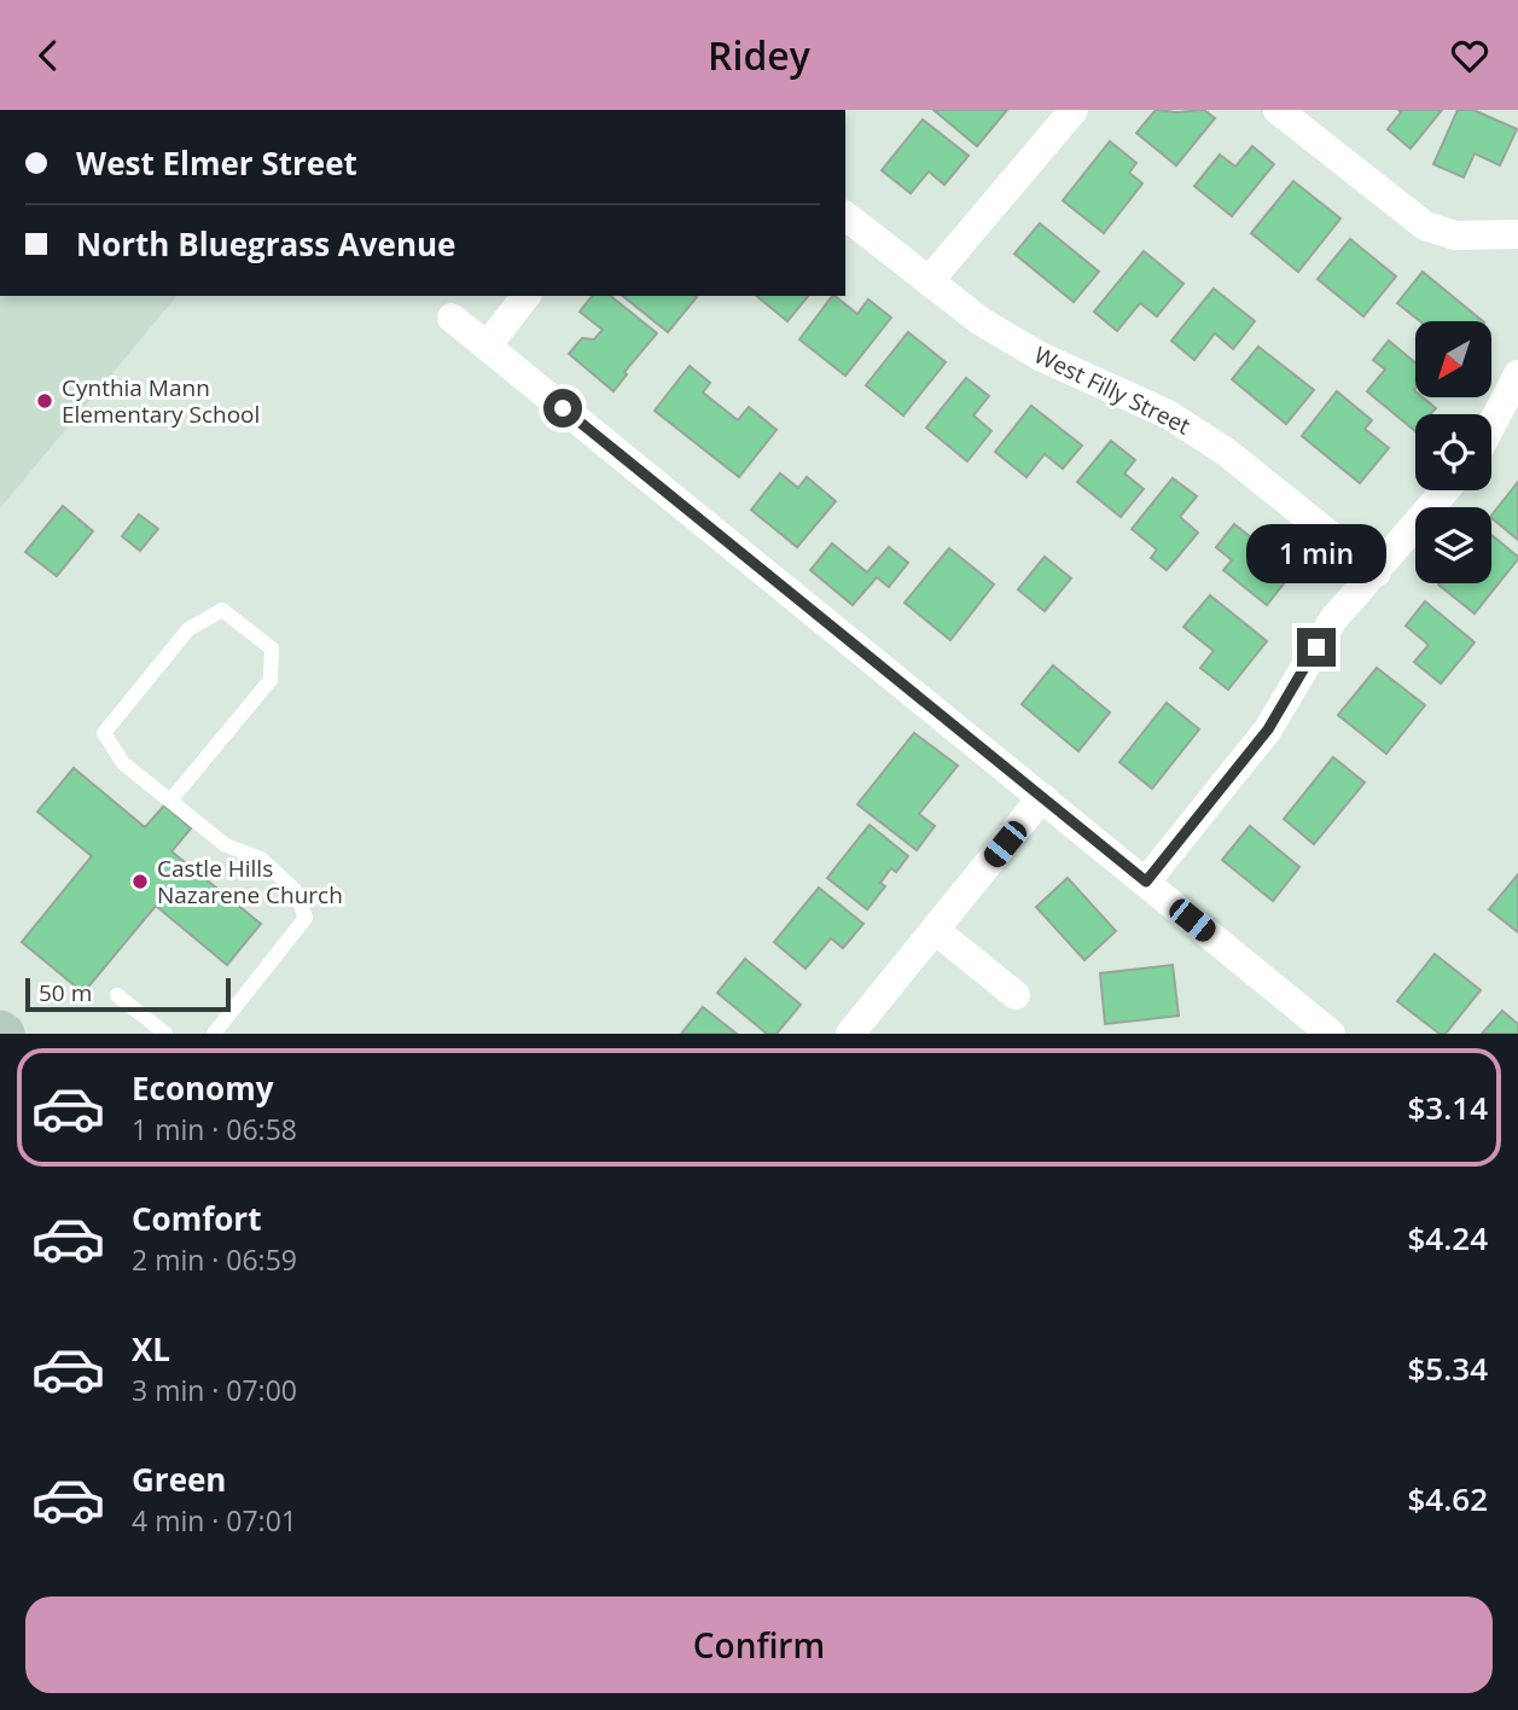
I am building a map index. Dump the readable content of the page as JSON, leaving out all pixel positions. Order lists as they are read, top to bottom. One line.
{"streets":{"street":["West Filly Street"]},"places":["Cynthia Mann Elementary School","Castle Hills Nazarene Church"],"scale_bar":"50 m","north":"bottom left","page":{"header":"Ridey","banner":["West Elmer Street","North Bluegrass Avenue"],"bubble":"1 min","scale":"50 m","list":[{"name":"Economy","note":"1 min · 06:58","value":"$3.14"},{"name":"Comfort","note":"2 min · 06:59","value":"$4.24"},{"name":"XL","note":"3 min · 07:00","value":"$5.34"},{"name":"Green","note":"4 min · 07:01","value":"$4.62"}],"buttons":"Confirm"}}
